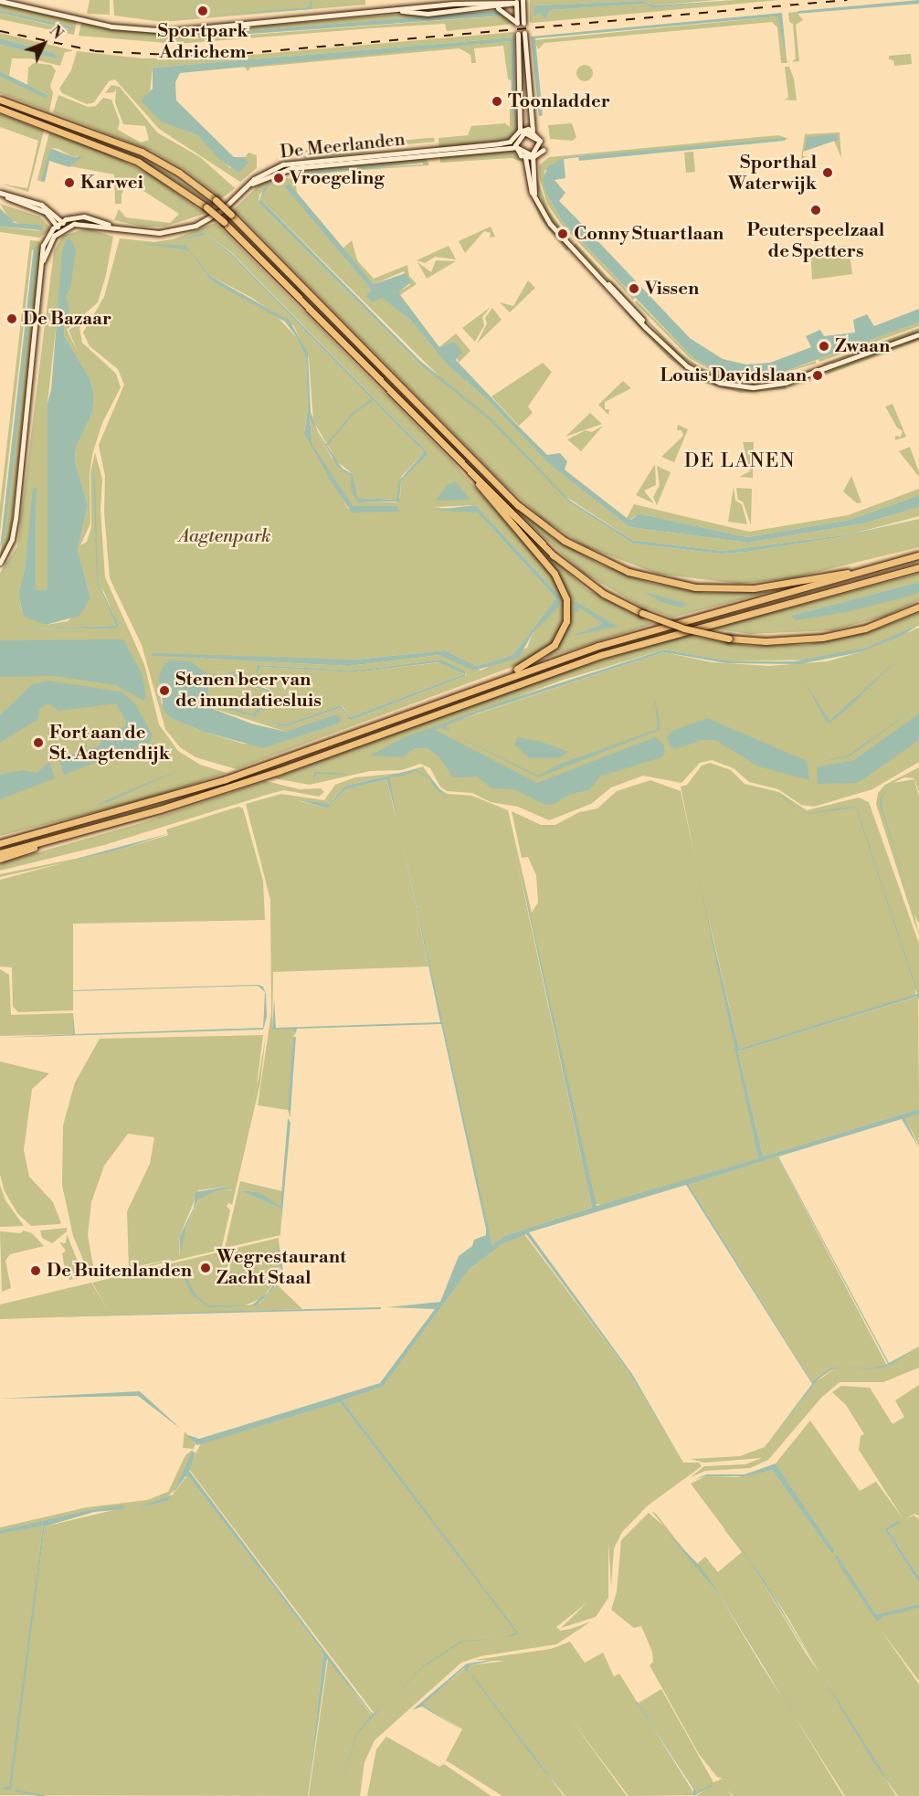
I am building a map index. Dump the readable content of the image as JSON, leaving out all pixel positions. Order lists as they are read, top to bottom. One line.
{"streets":{"main road":["De Meerlanden"]},"districts":["DE LANEN"],"parks":["Aagtenpark"],"places":["Sportpark Adrichem","Toonladder","Sporthal Waterwijk","Vroegeling","Karwei","Peuterspeelzaal de Spetters","Conny Stuartlaan","Vissen","De Bazaar","Zwaan","Louis Davidslaan","Stenen beer van de inundatiesluis","Fort aan de St. Aagtendijk","Wegrestaurant Zacht Staal","De Buitenlanden"],"north":"top right"}
